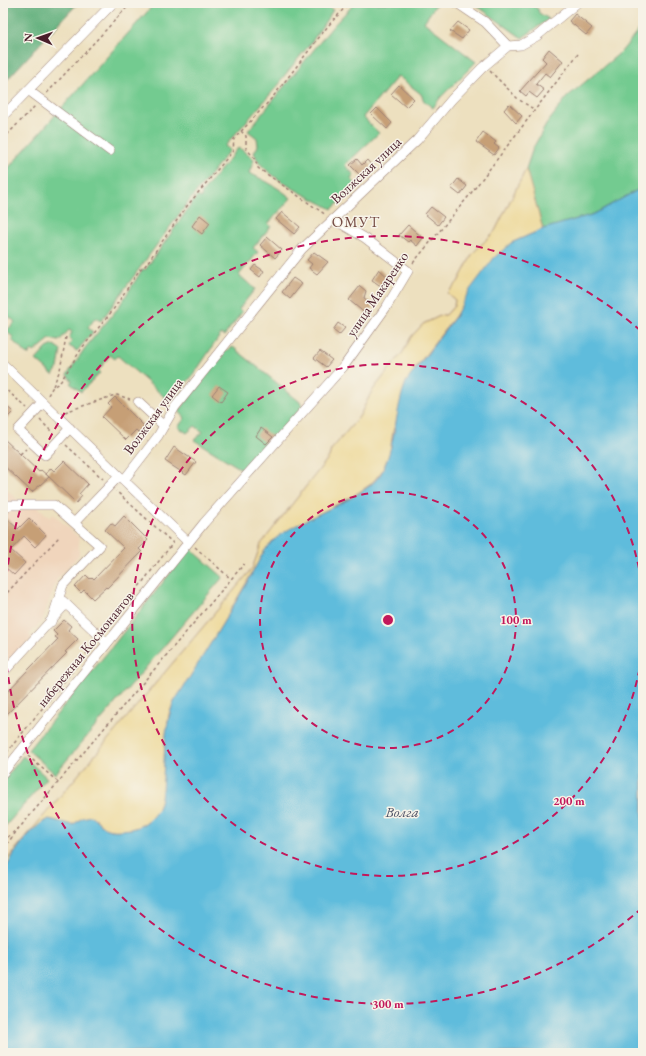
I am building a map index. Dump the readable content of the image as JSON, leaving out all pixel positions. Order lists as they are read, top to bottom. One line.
{"streets":{"street":["Волжская улица","улица Макаренко","набережная Космонавтов"]},"crossings":[["улица Макаренко","набережная Космонавтов"]],"districts":["ОМУТ"],"water":["Волга"],"north":"left","rings":["100 m","200 m","300 m"]}
